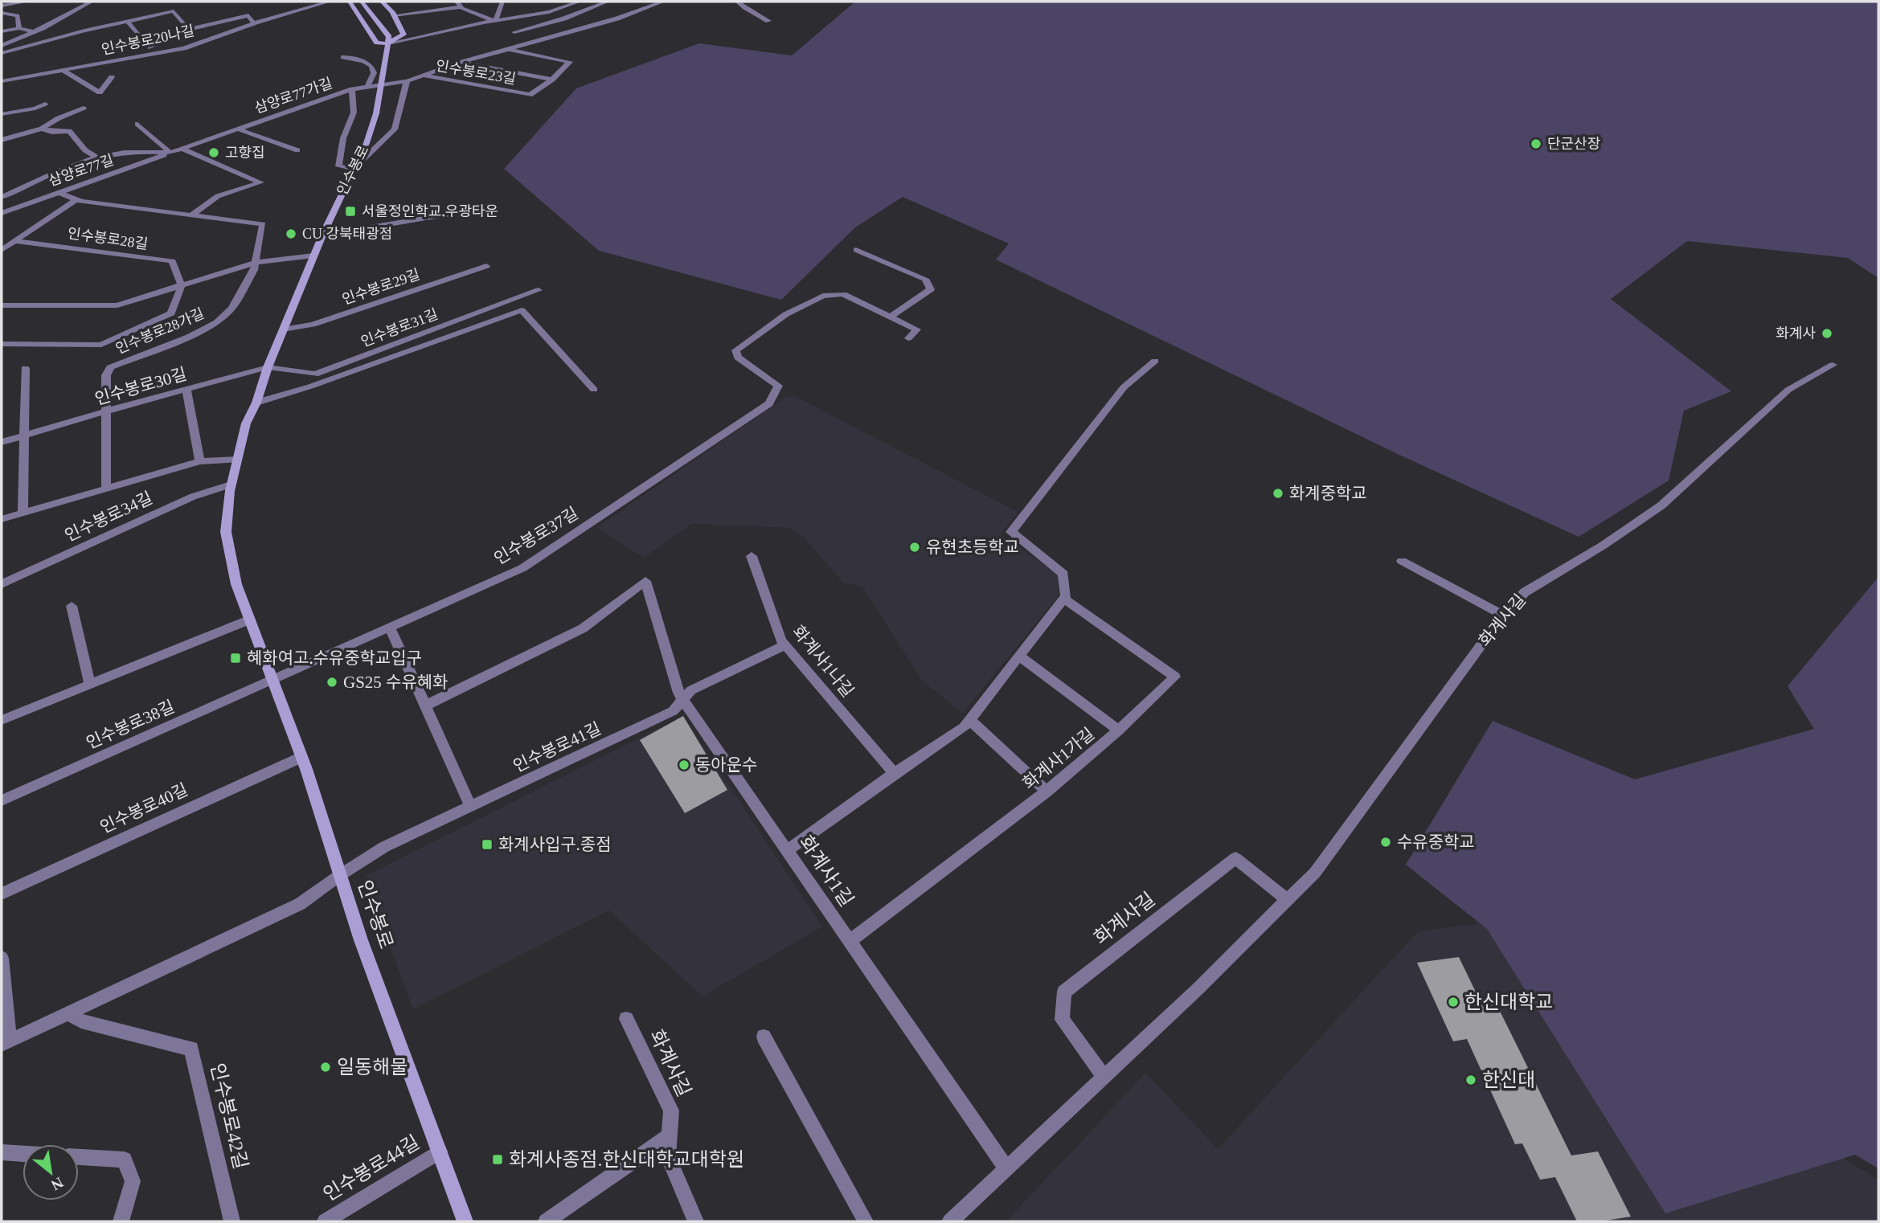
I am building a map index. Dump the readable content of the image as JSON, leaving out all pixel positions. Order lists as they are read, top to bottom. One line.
{"streets":{"main road":["인수봉로"],"street":["인수봉로20나길","인수봉로23길","삼양로77가길","삼양로77길","인수봉로28길","인수봉로29길","인수봉로31길","인수봉로28가길","인수봉로30길","인수봉로34길","인수봉로37길","화계사길","화계사1나길","인수봉로38길","인수봉로41길","화계사1가길","인수봉로40길","화계사1길","인수봉로42길","인수봉로44길"]},"crossings":[["인수봉로23길","삼양로77가길"],["삼양로77가길","삼양로77길"],["삼양로77길","인수봉로28가길"],["인수봉로","인수봉로29길"],["인수봉로","인수봉로31길"],["인수봉로","인수봉로30길"],["인수봉로","인수봉로34길"],["인수봉로","인수봉로37길"],["인수봉로","인수봉로38길"],["인수봉로","인수봉로41길"],["인수봉로","인수봉로40길"],["인수봉로","인수봉로44길"],["인수봉로28길","인수봉로28가길"],["인수봉로31길","인수봉로30길"],["인수봉로28가길","인수봉로30길"],["인수봉로37길","인수봉로38길"],["화계사길","화계사1길"],["화계사1나길","인수봉로41길"],["인수봉로41길","화계사1길"],["화계사1가길","화계사1길"]],"places":{"other":["단군산장","고향집","CU 강북태광점","화계사","화계중학교","유현초등학교","GS25 수유혜화","동아운수","수유중학교","한신대학교","일동해물","한신대"],"transit":["서울정인학교.우광타운","혜화여고.수유중학교입구","화계사입구.종점","화계사종점.한신대학교대학원"]},"north":"bottom right"}
